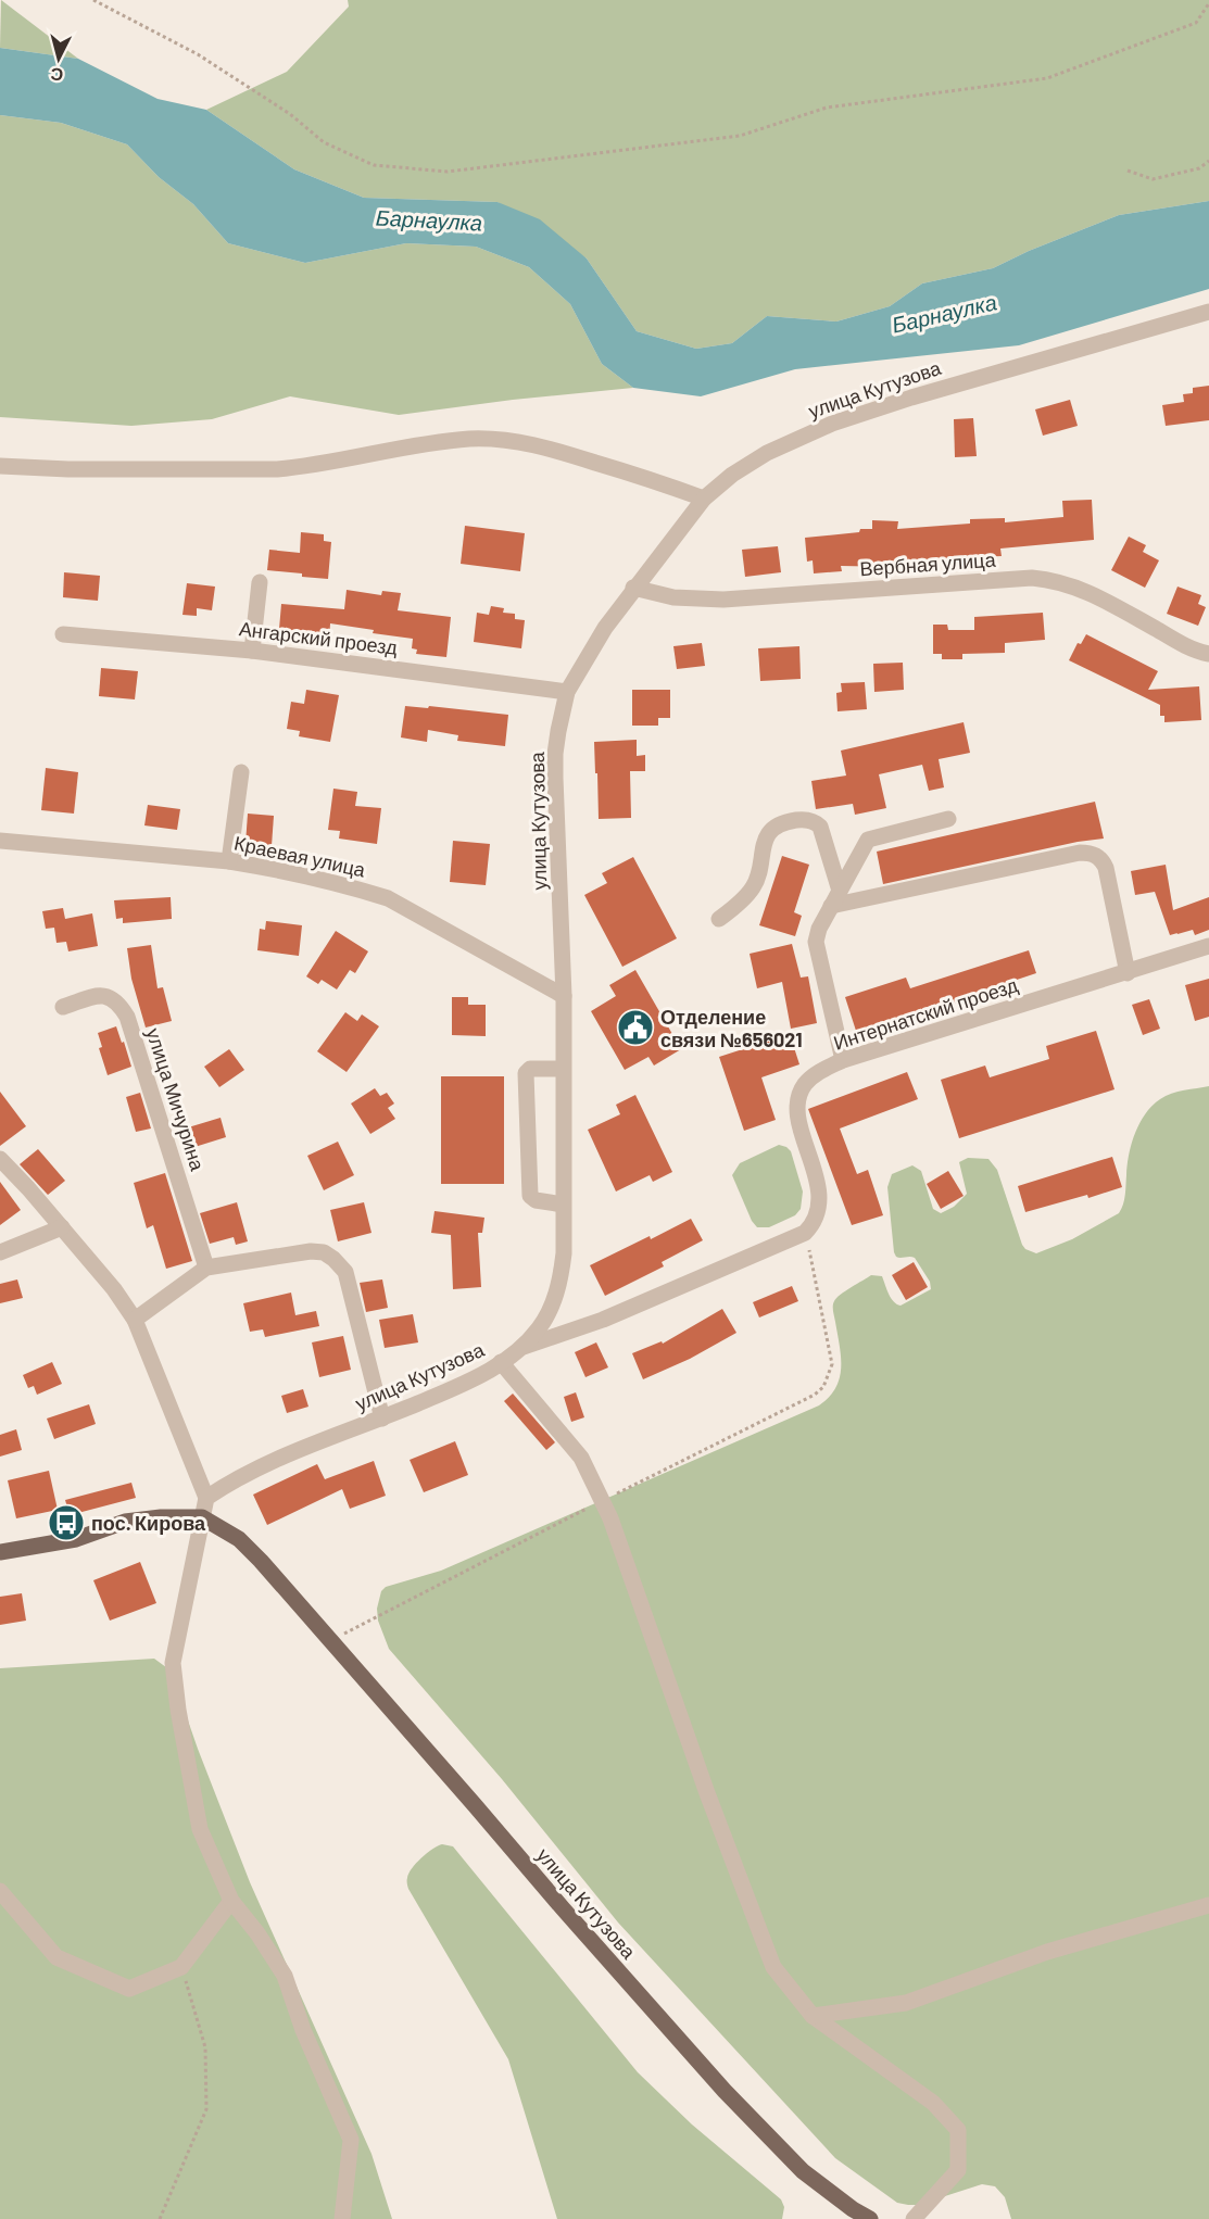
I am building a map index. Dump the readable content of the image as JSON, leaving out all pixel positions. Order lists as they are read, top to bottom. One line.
{"streets":{"main road":["улица Кутузова"],"street":["Вербная улица","Ангарский проезд","Краевая улица","Интернатский проезд","улица Мичурина"]},"crossings":[["улица Кутузова","Вербная улица"],["улица Кутузова","Ангарский проезд"],["улица Кутузова","Краевая улица"]],"water":["Барнаулка"],"places":{"public building":["Отделение связи №656021"],"bus stop":["пос. Кирова"]},"north":"bottom"}
